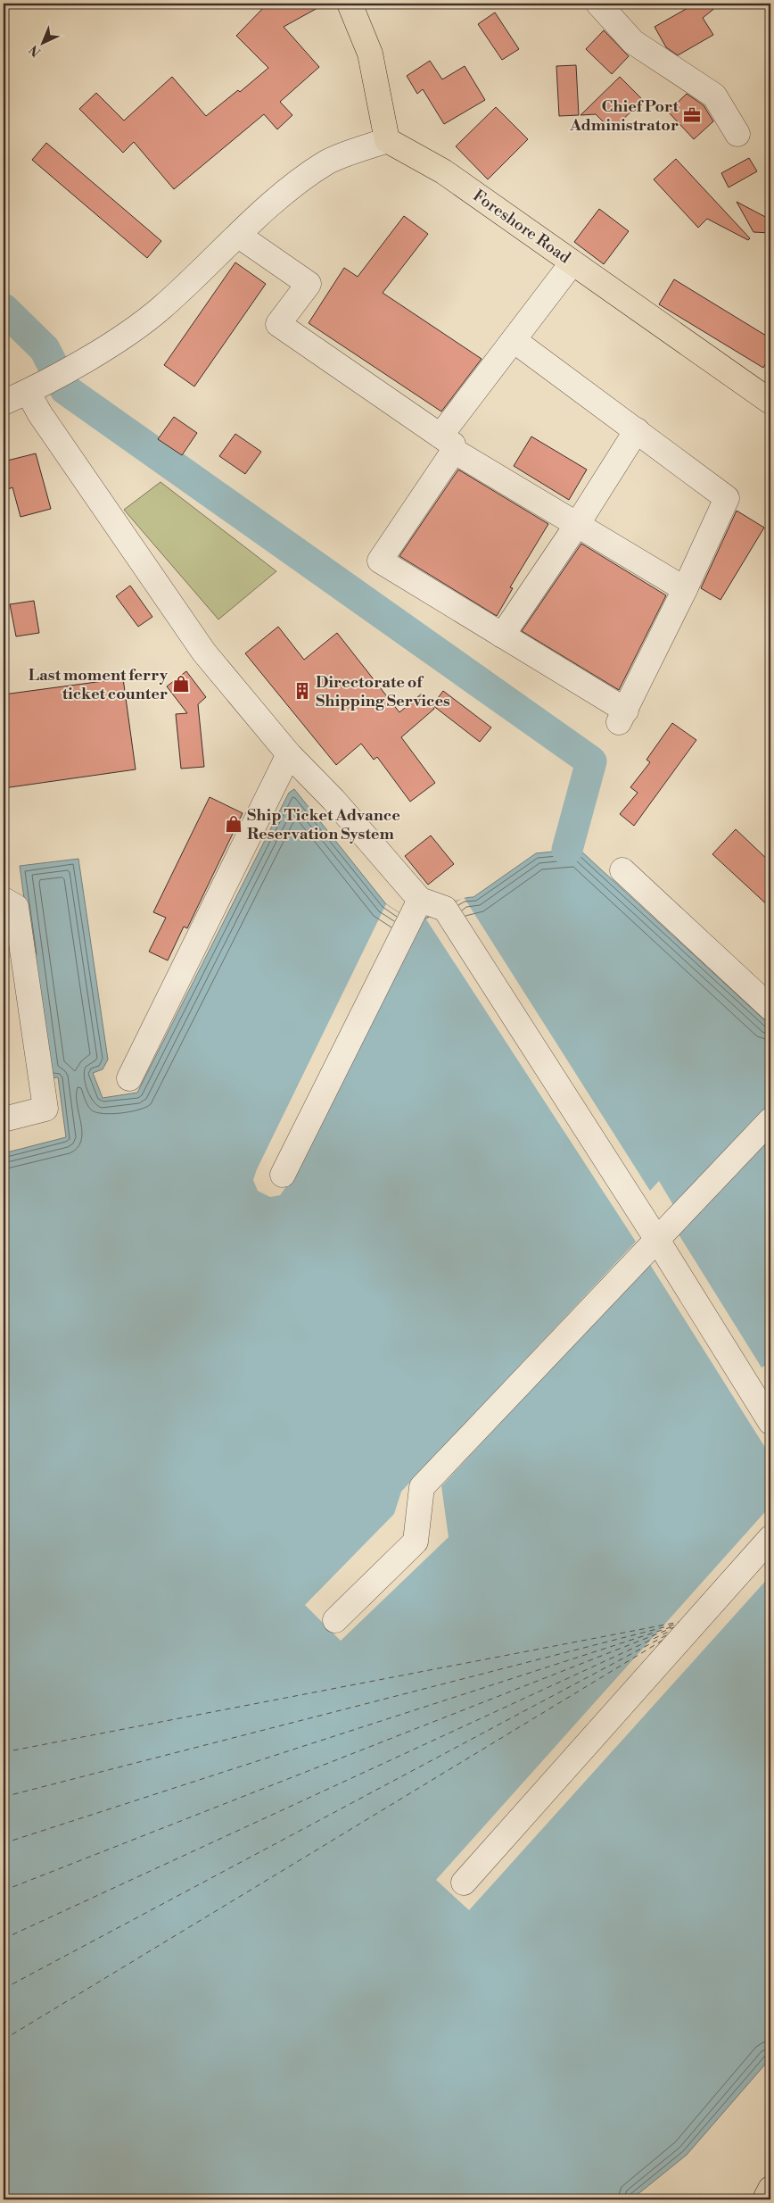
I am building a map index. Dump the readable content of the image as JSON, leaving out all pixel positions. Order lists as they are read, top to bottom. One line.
{"streets":{"main road":["Foreshore Road"]},"places":{"office":["Chief Port Administrator"],"shop":["Last moment ferry ticket counter","Ship Ticket Advance Reservation System"],"building":["Directorate of Shipping Services"]},"north":"bottom left"}
